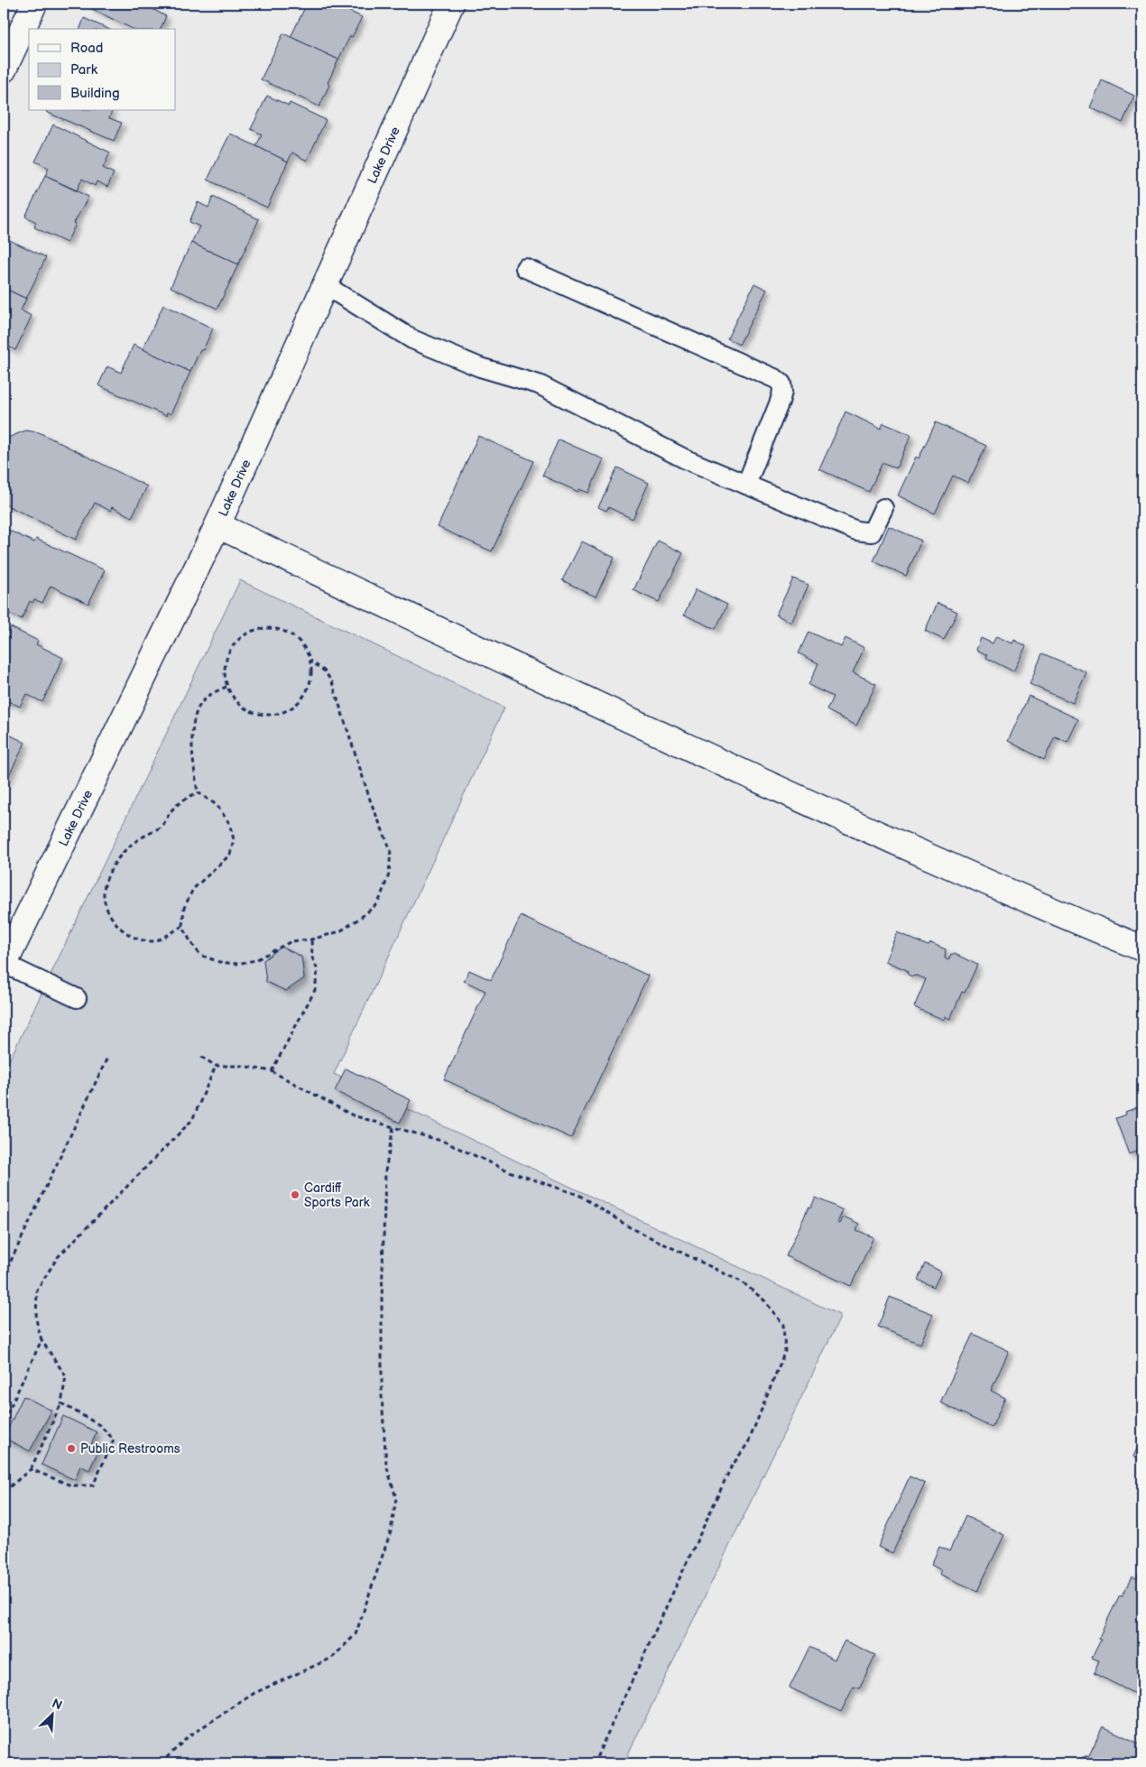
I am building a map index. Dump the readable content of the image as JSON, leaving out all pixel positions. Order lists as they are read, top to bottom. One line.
{"streets":{"street":["Lake Drive"]},"places":["Cardiff Sports Park","Public Restrooms"],"legend":["Road","Park","Building"],"north":"top right"}
